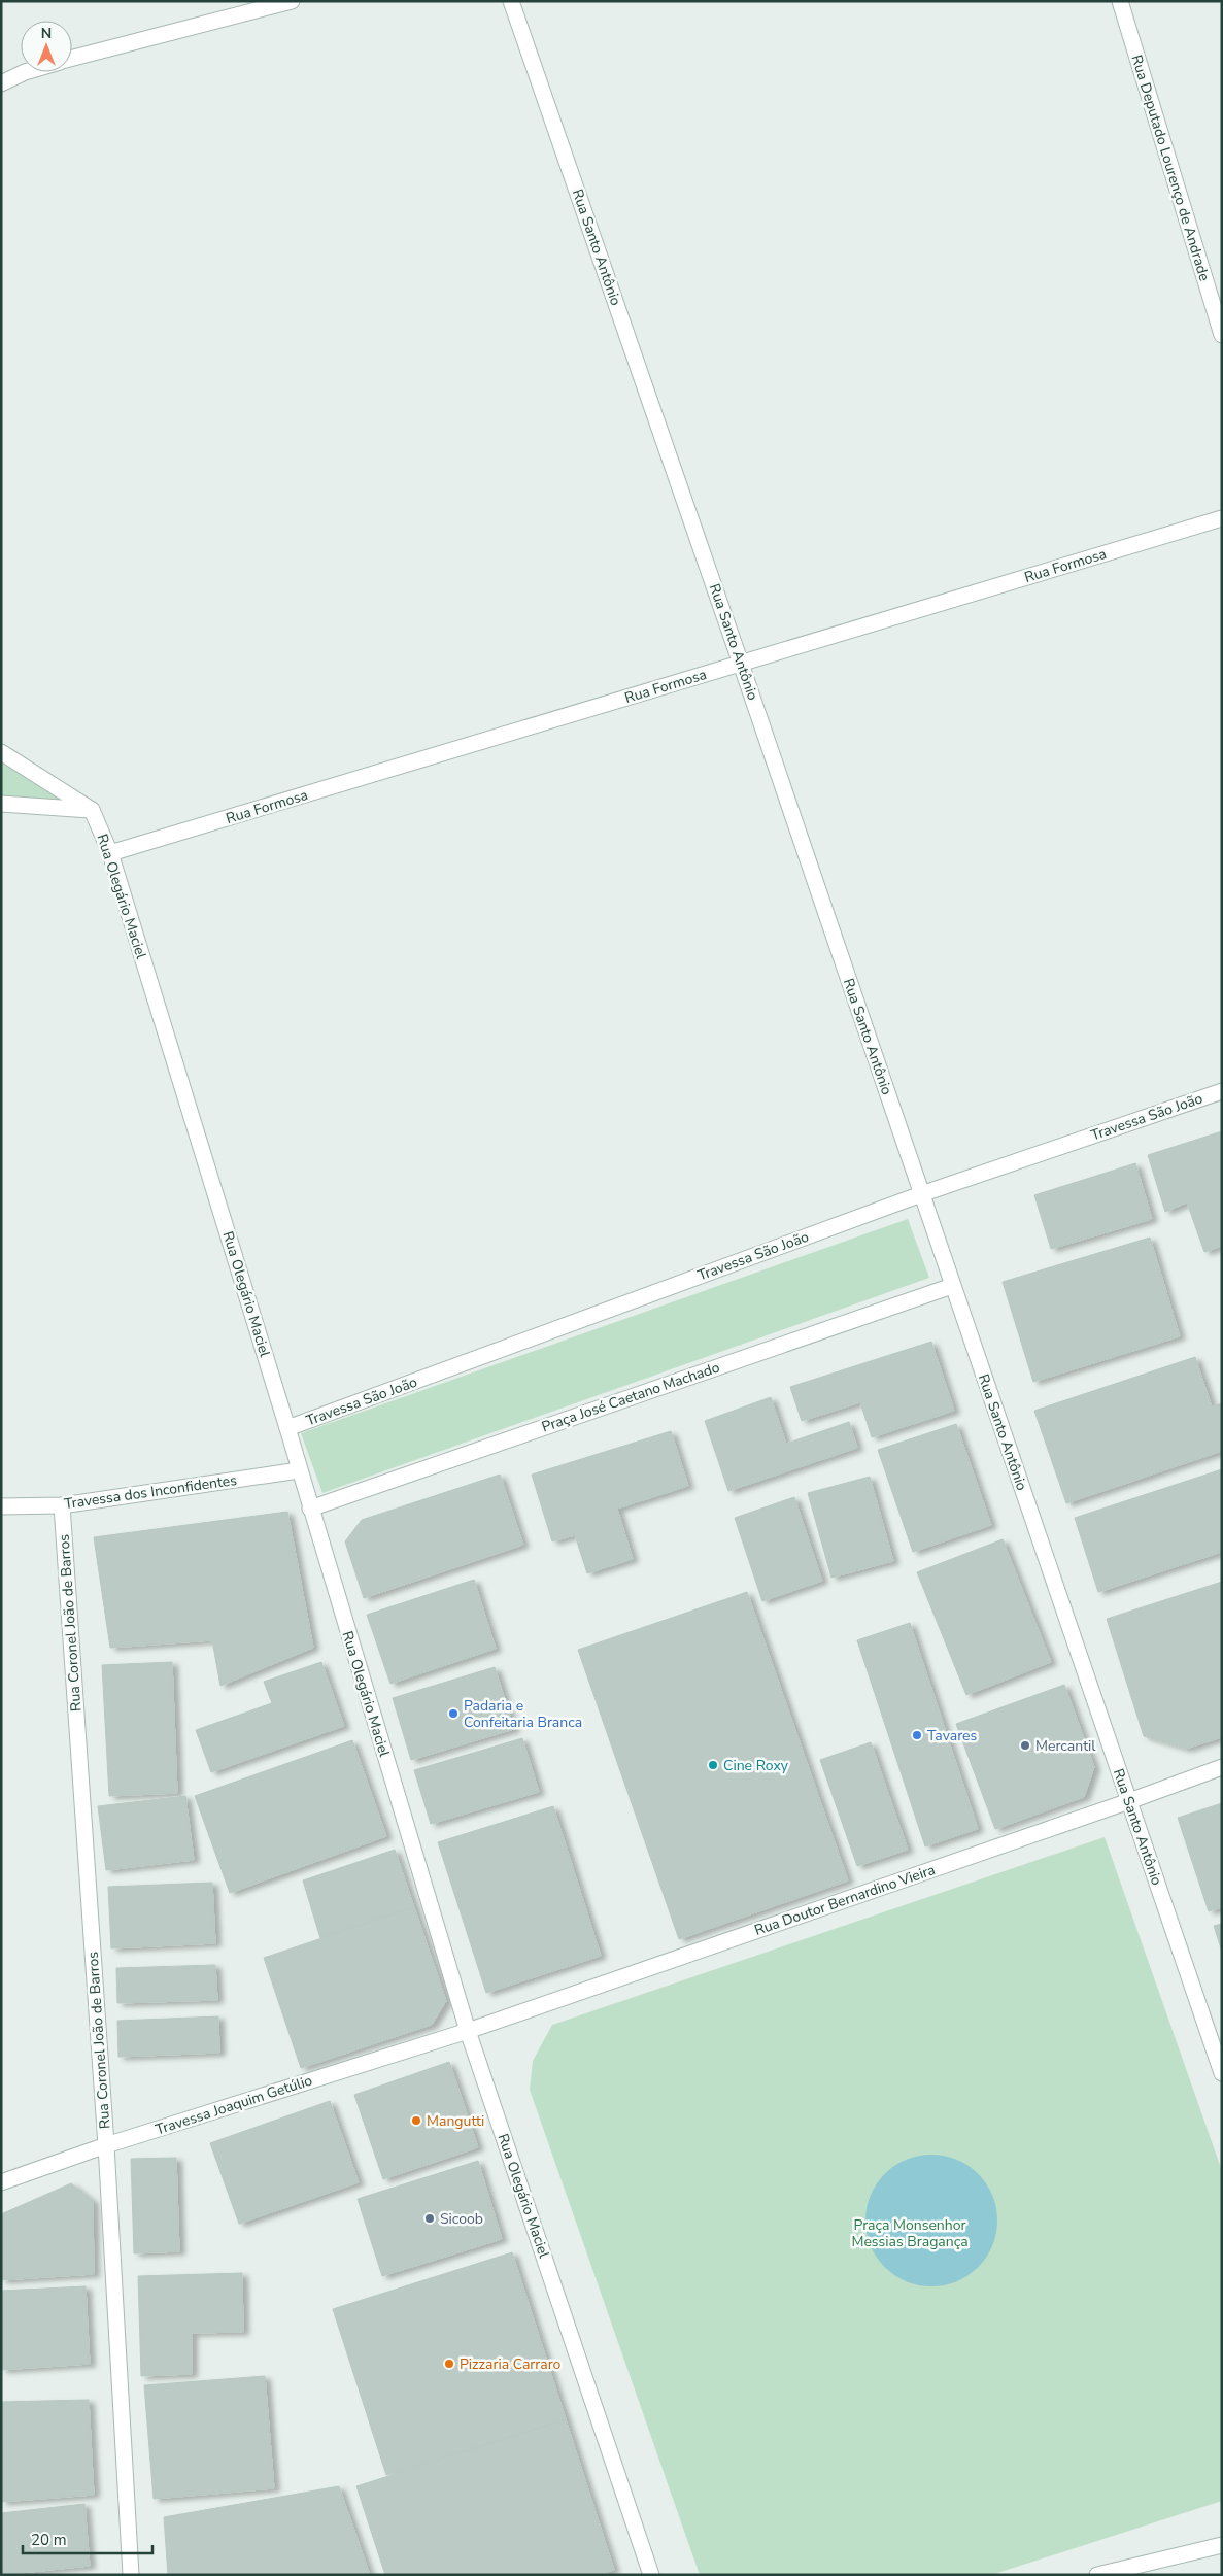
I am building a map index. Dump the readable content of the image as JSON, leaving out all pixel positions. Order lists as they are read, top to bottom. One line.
{"streets":{"street":["Rua Deputado Lourenço de Andrade","Rua Santo Antônio","Rua Formosa","Rua Olegário Maciel","Travessa São João","Praça José Caetano Machado","Travessa dos Inconfidentes","Rua Coronel João de Barros","Rua Doutor Bernardino Vieira","Travessa Joaquim Getúlio"]},"crossings":[["Rua Santo Antônio","Rua Formosa"],["Rua Santo Antônio","Travessa São João"],["Rua Santo Antônio","Praça José Caetano Machado"],["Rua Santo Antônio","Rua Doutor Bernardino Vieira"],["Rua Formosa","Rua Olegário Maciel"],["Rua Olegário Maciel","Travessa São João"],["Rua Olegário Maciel","Praça José Caetano Machado"],["Rua Olegário Maciel","Travessa dos Inconfidentes"],["Rua Olegário Maciel","Rua Doutor Bernardino Vieira"],["Rua Olegário Maciel","Travessa Joaquim Getúlio"],["Travessa dos Inconfidentes","Rua Coronel João de Barros"],["Rua Coronel João de Barros","Travessa Joaquim Getúlio"],["Rua Doutor Bernardino Vieira","Travessa Joaquim Getúlio"]],"parks":["Praça Monsenhor Messias Bragança"],"places":["Padaria e Confeitaria Branca","Tavares","Mercantil","Cine Roxy","Mangutti","Sicoob","Pizzaria Carraro"],"scale_bar":"20 m","north":"top"}
